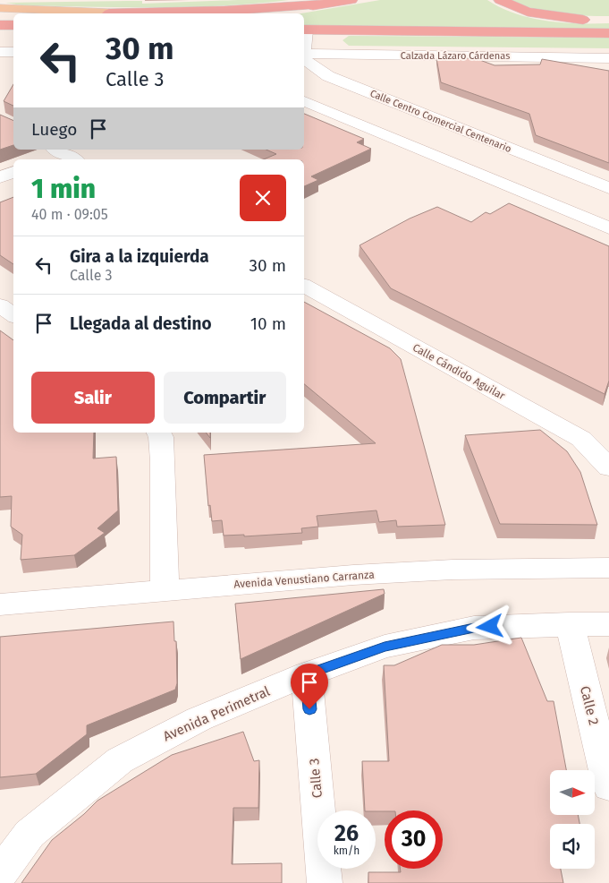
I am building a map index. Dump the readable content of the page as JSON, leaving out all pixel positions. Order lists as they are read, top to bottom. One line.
{"streets":{"street":["Calzada Lázaro Cárdenas","Calle Centro Comercial Centenario","Calle Cándido Aguilar","Avenida Venustiano Carranza","Calle 2","Avenida Perimetral","Calle 3"]},"crossings":[["Calle 2","Avenida Perimetral"],["Avenida Perimetral","Calle 3"]],"north":"right","page":{"turn":["30 m","Calle 3"],"then":"Luego","heading":["1 min","40 m · 09:05"],"list":[{"name":"Gira a la izquierda","note":"Calle 3","value":"30 m"},{"name":"Llegada al destino","value":"10 m"}],"buttons":["Salir","Compartir"],"speed":"26 km/h","limit":"30"}}
